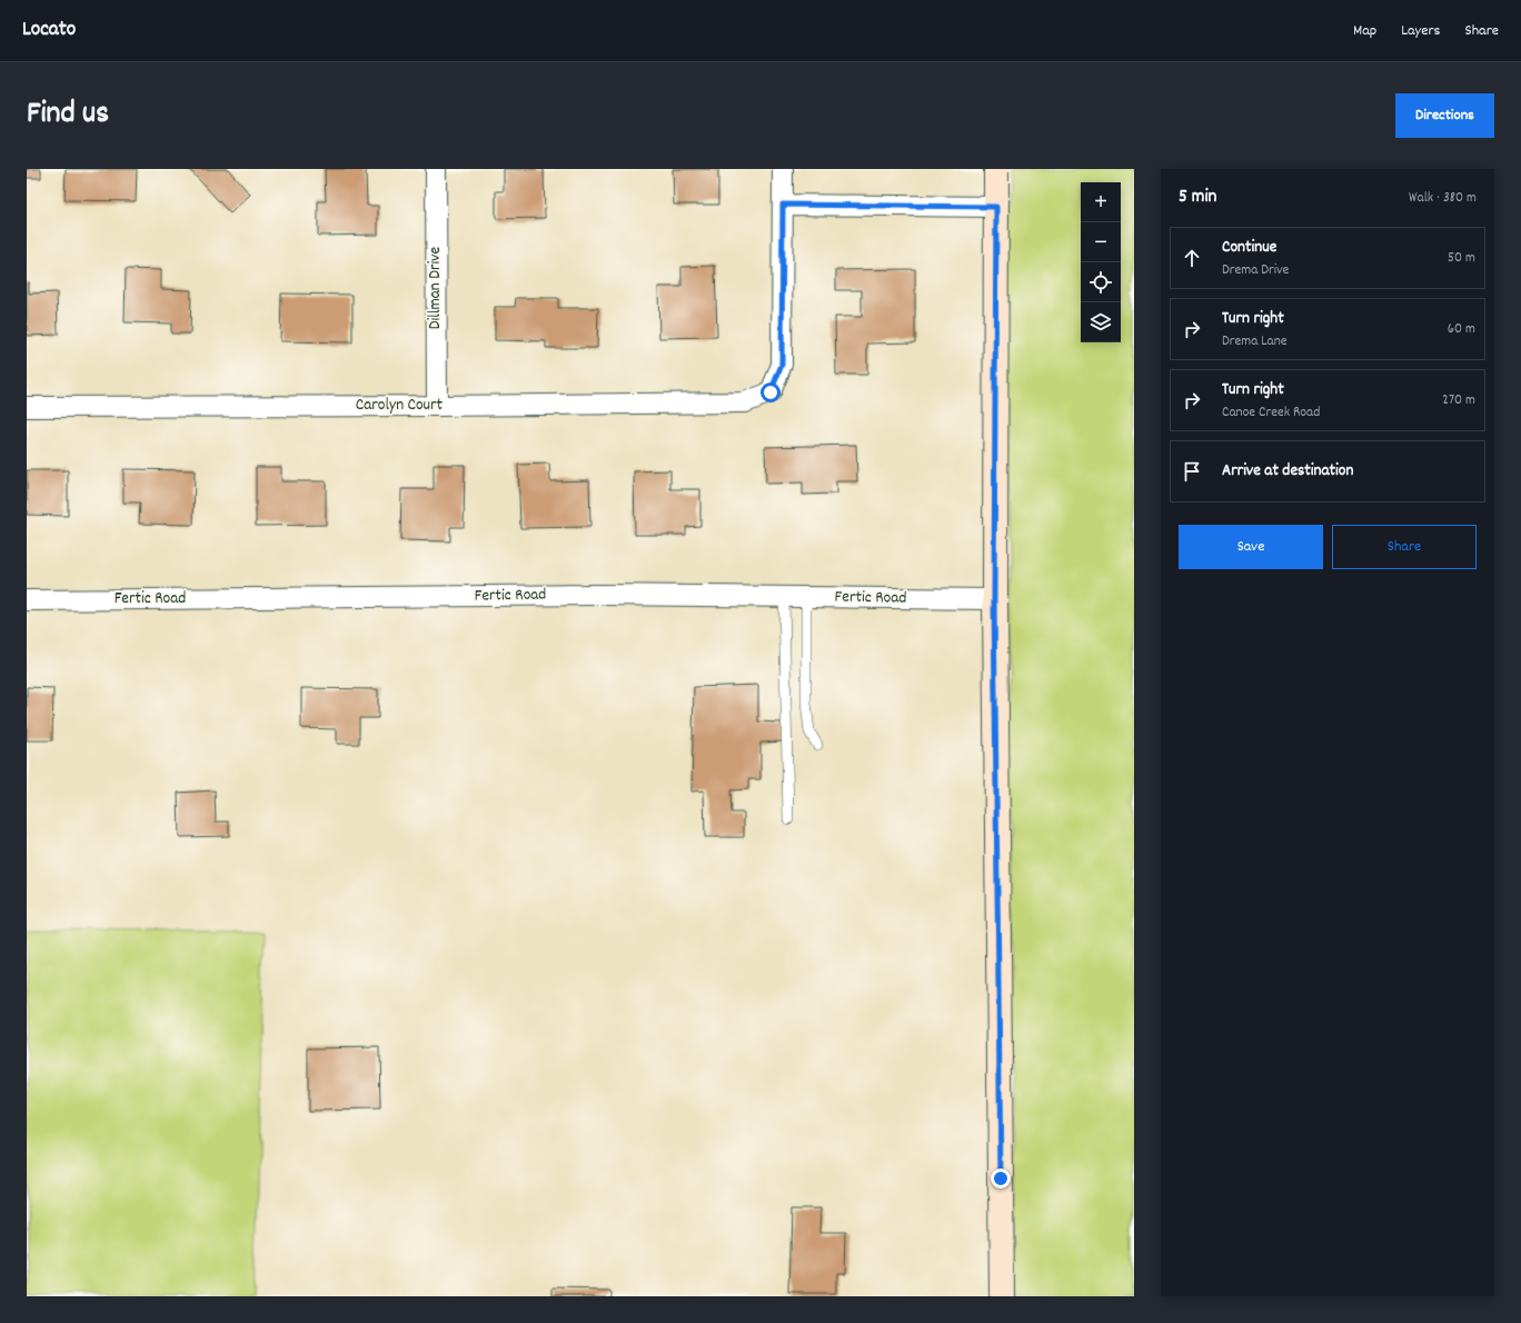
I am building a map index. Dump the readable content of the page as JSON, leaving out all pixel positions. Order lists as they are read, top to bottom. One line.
{"streets":{"street":["Dillman Drive","Carolyn Court","Fertic Road"]},"crossings":[["Dillman Drive","Carolyn Court"]],"page":{"header":"Locato","nav":["Map","Layers","Share"],"title":"Find us","buttons":["Directions",["Save","Share"]],"heading":["5 min","Walk · 380 m"],"map_buttons":["+","−"],"list":[["Continue","Drema Drive","50 m"],["Turn right","Drema Lane","60 m"],["Turn right","Canoe Creek Road","270 m"],"Arrive at destination"]}}
